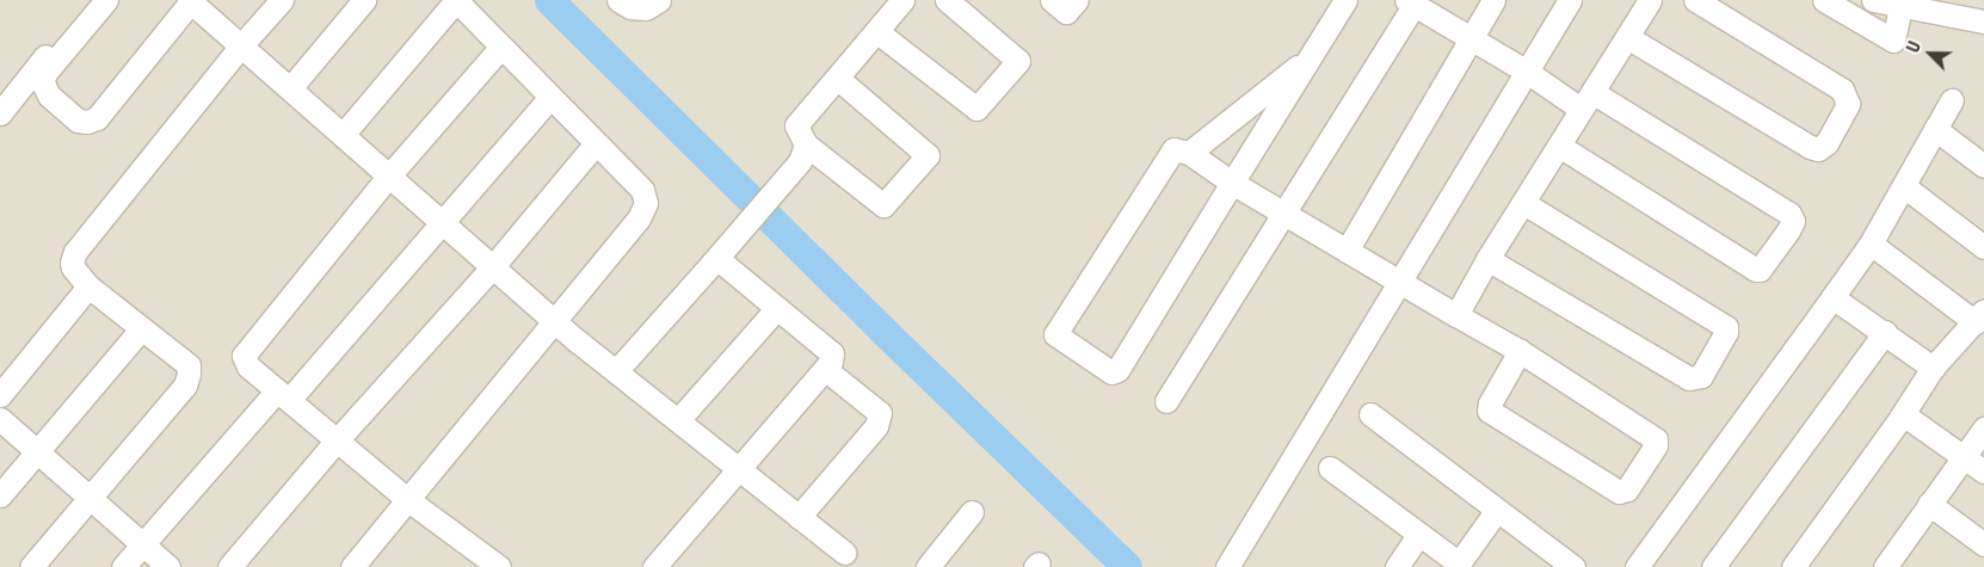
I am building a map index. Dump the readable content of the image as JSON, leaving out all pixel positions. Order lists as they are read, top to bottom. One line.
{"north":"top left"}
